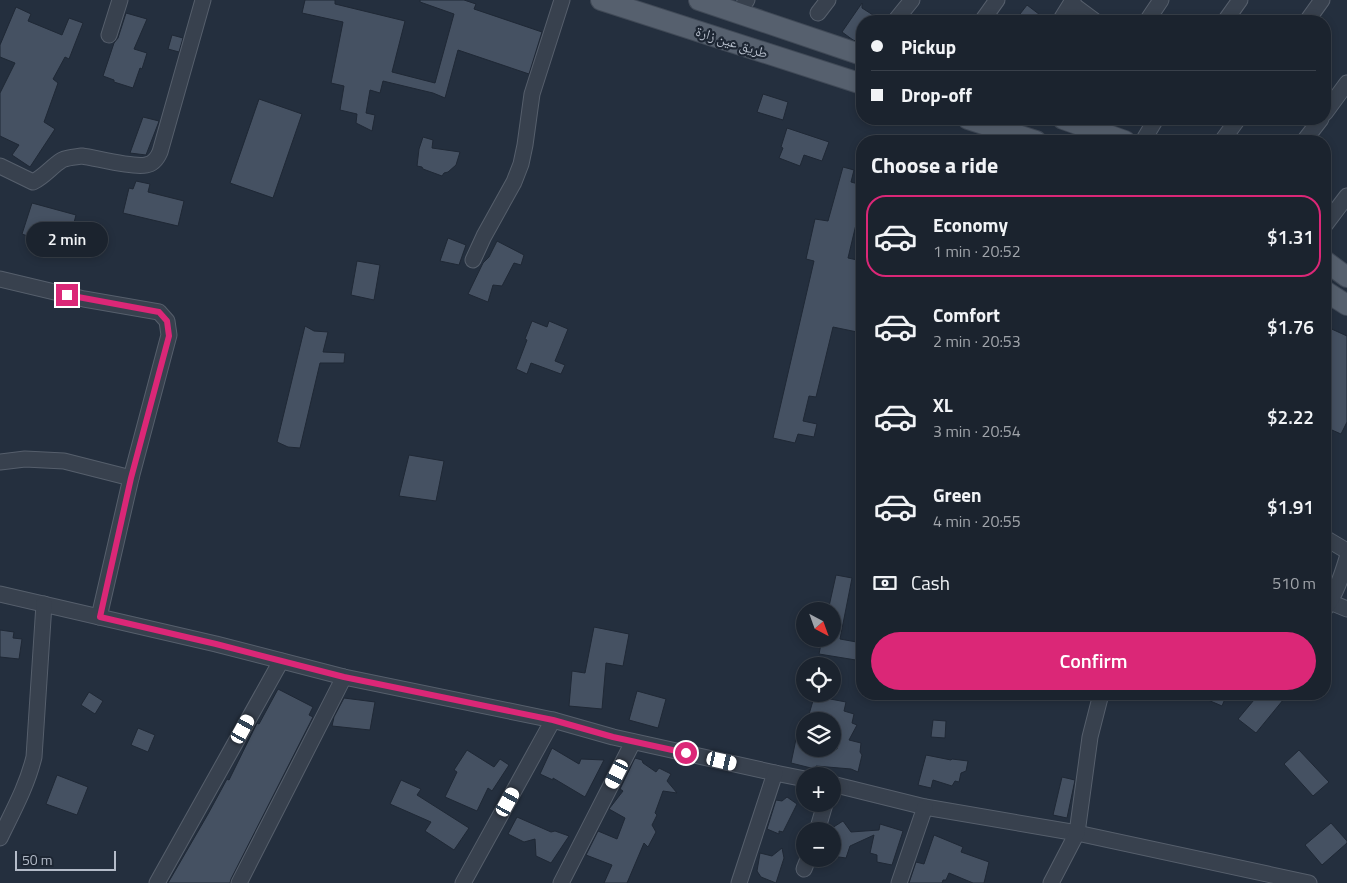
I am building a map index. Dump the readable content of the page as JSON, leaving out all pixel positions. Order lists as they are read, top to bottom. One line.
{"streets":{"main road":["طريق عين زارة"]},"scale_bar":"50 m","north":"bottom right","page":{"banner":["Pickup","Drop-off"],"heading":"Choose a ride","list":[{"name":"Economy","note":"1 min · 20:52","value":"$1.31"},{"name":"Comfort","note":"2 min · 20:53","value":"$1.76"},{"name":"XL","note":"3 min · 20:54","value":"$2.22"},{"name":"Green","note":"4 min · 20:55","value":"$1.91"}],"bubble":"2 min","pay":["Cash","510 m"],"map_buttons":["+","−"],"buttons":"Confirm","scale":"50 m"}}
